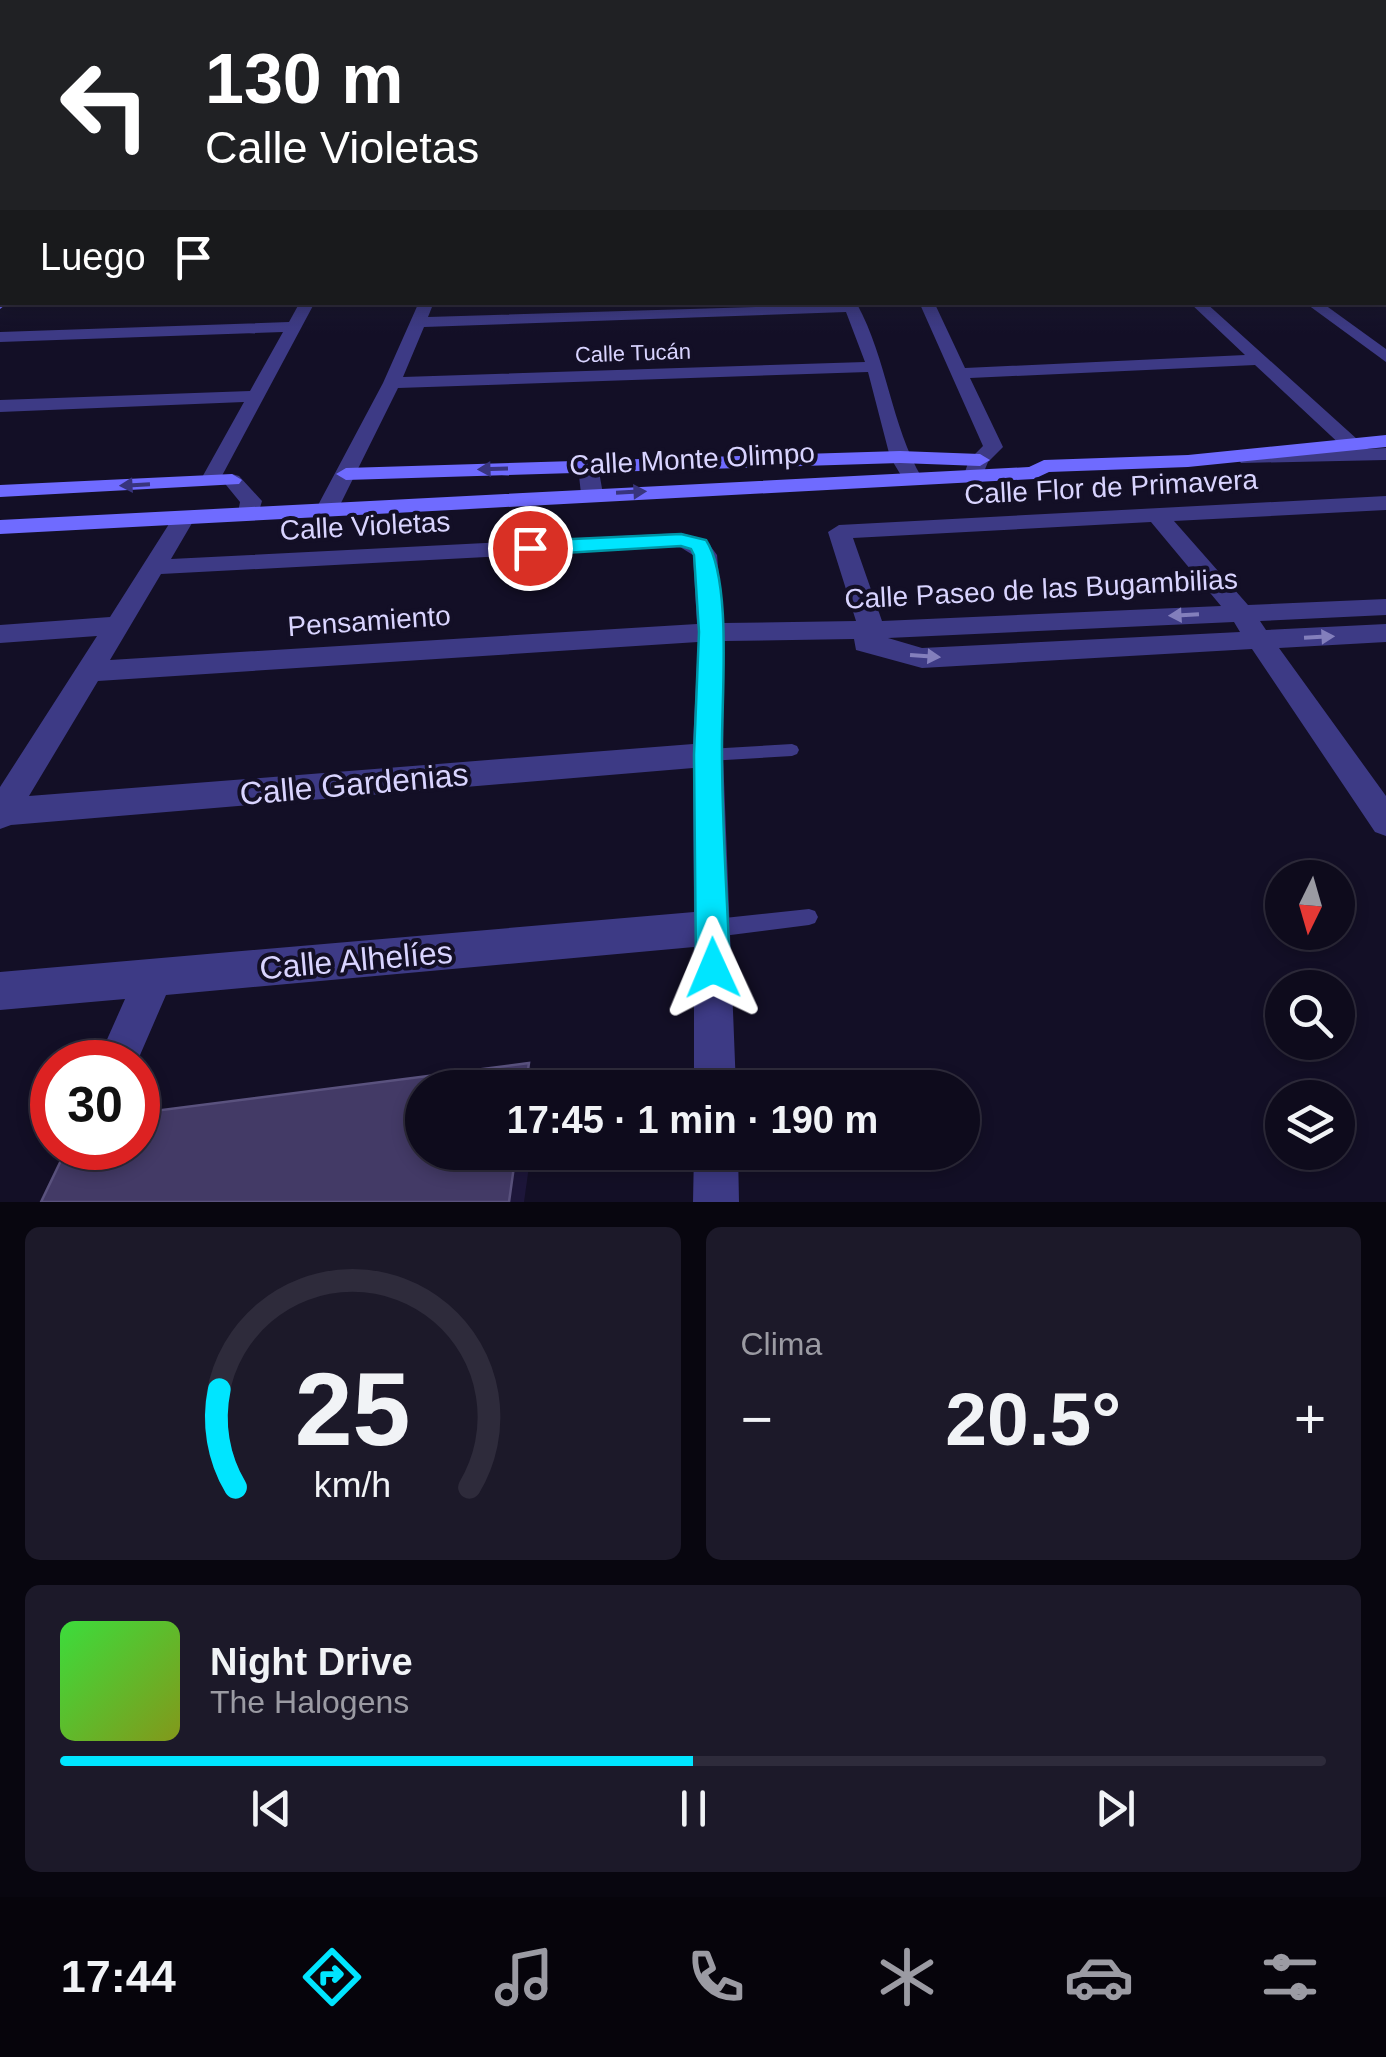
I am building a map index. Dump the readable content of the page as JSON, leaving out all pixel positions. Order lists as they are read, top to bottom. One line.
{"streets":{"main road":["Calle Monte Olimpo"],"street":["Calle Tucán","Calle Flor de Primavera","Calle Violetas","Calle Paseo de las Bugambilias","Pensamiento","Calle Gardenias","Calle Alhelíes"]},"crossings":[["Calle Flor de Primavera","Calle Paseo de las Bugambilias"],["Calle Violetas","Pensamiento"],["Calle Paseo de las Bugambilias","Pensamiento"]],"north":"bottom","page":{"turn":["130 m","Calle Violetas"],"then":"Luego","limit":"30","trip":"17:45 · 1 min · 190 m","tile":"Clima","heat":["−","20.5°","+"],"song":["Night Drive","The Halogens"],"tabs":"17:44","gauge":["25","km/h"]}}
